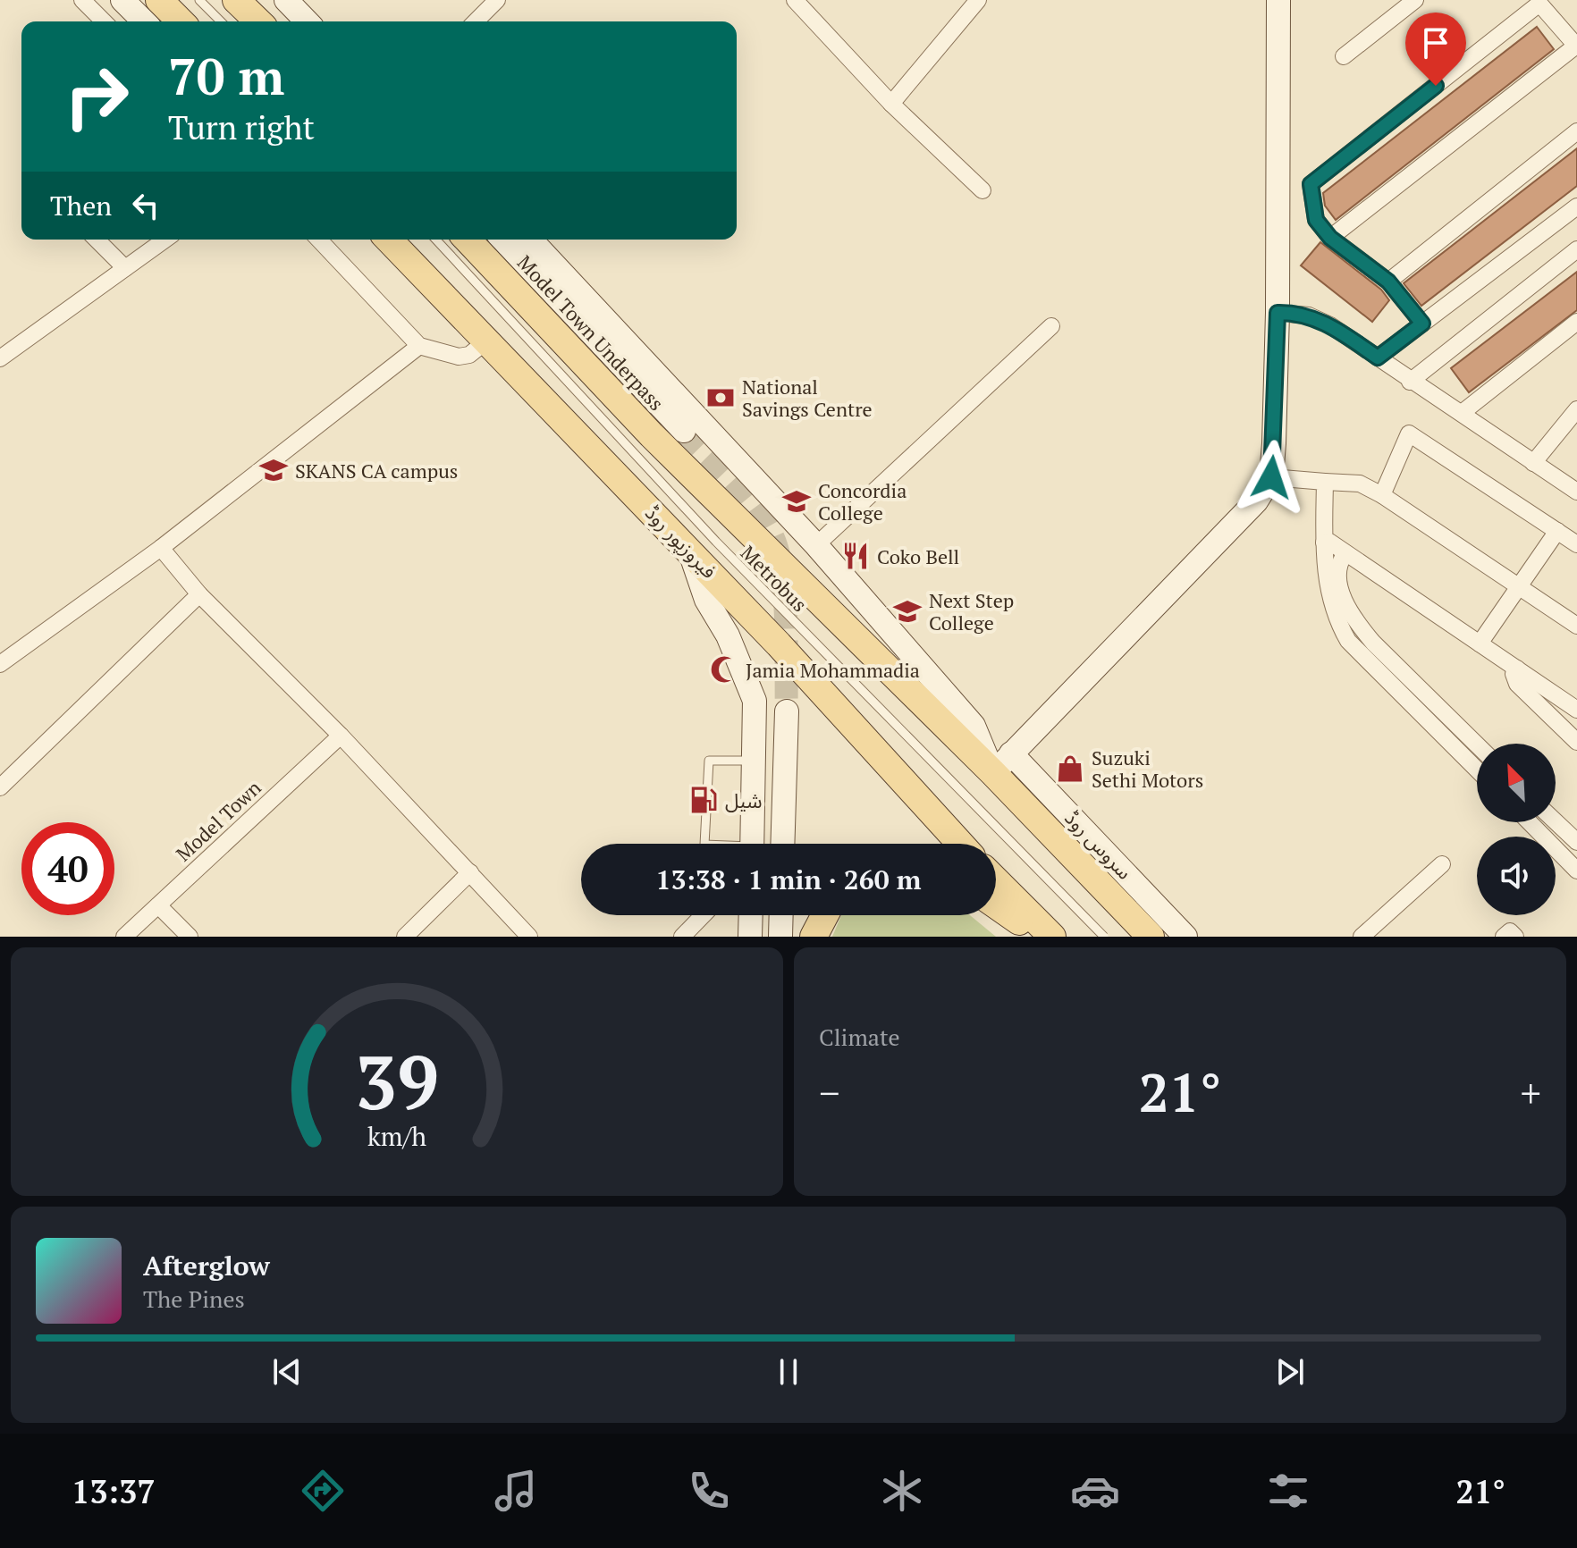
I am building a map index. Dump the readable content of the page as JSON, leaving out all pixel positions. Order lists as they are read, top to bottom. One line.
{"streets":{"main road":["فیروزپور روڈ"],"street":["Model Town Underpass","Model Town","سروس روڈ"],"lane":["Metrobus"]},"places":{"bank":["National Savings Centre"],"school or university":["SKANS CA campus","Concordia College","Next Step College"],"restaurant":["Coko Bell"],"mosque":["Jamia Mohammadia"],"shop":["Suzuki Sethi Motors"],"fuel station":["شیل"]},"north":"top left","page":{"turn":["70 m","Turn right"],"then":"Then","limit":"40","trip":"13:38 · 1 min · 260 m","tile":"Climate","heat":["−","21°","+"],"song":["Afterglow","The Pines"],"tabs":["13:37","21°"],"gauge":["39","km/h"]}}
